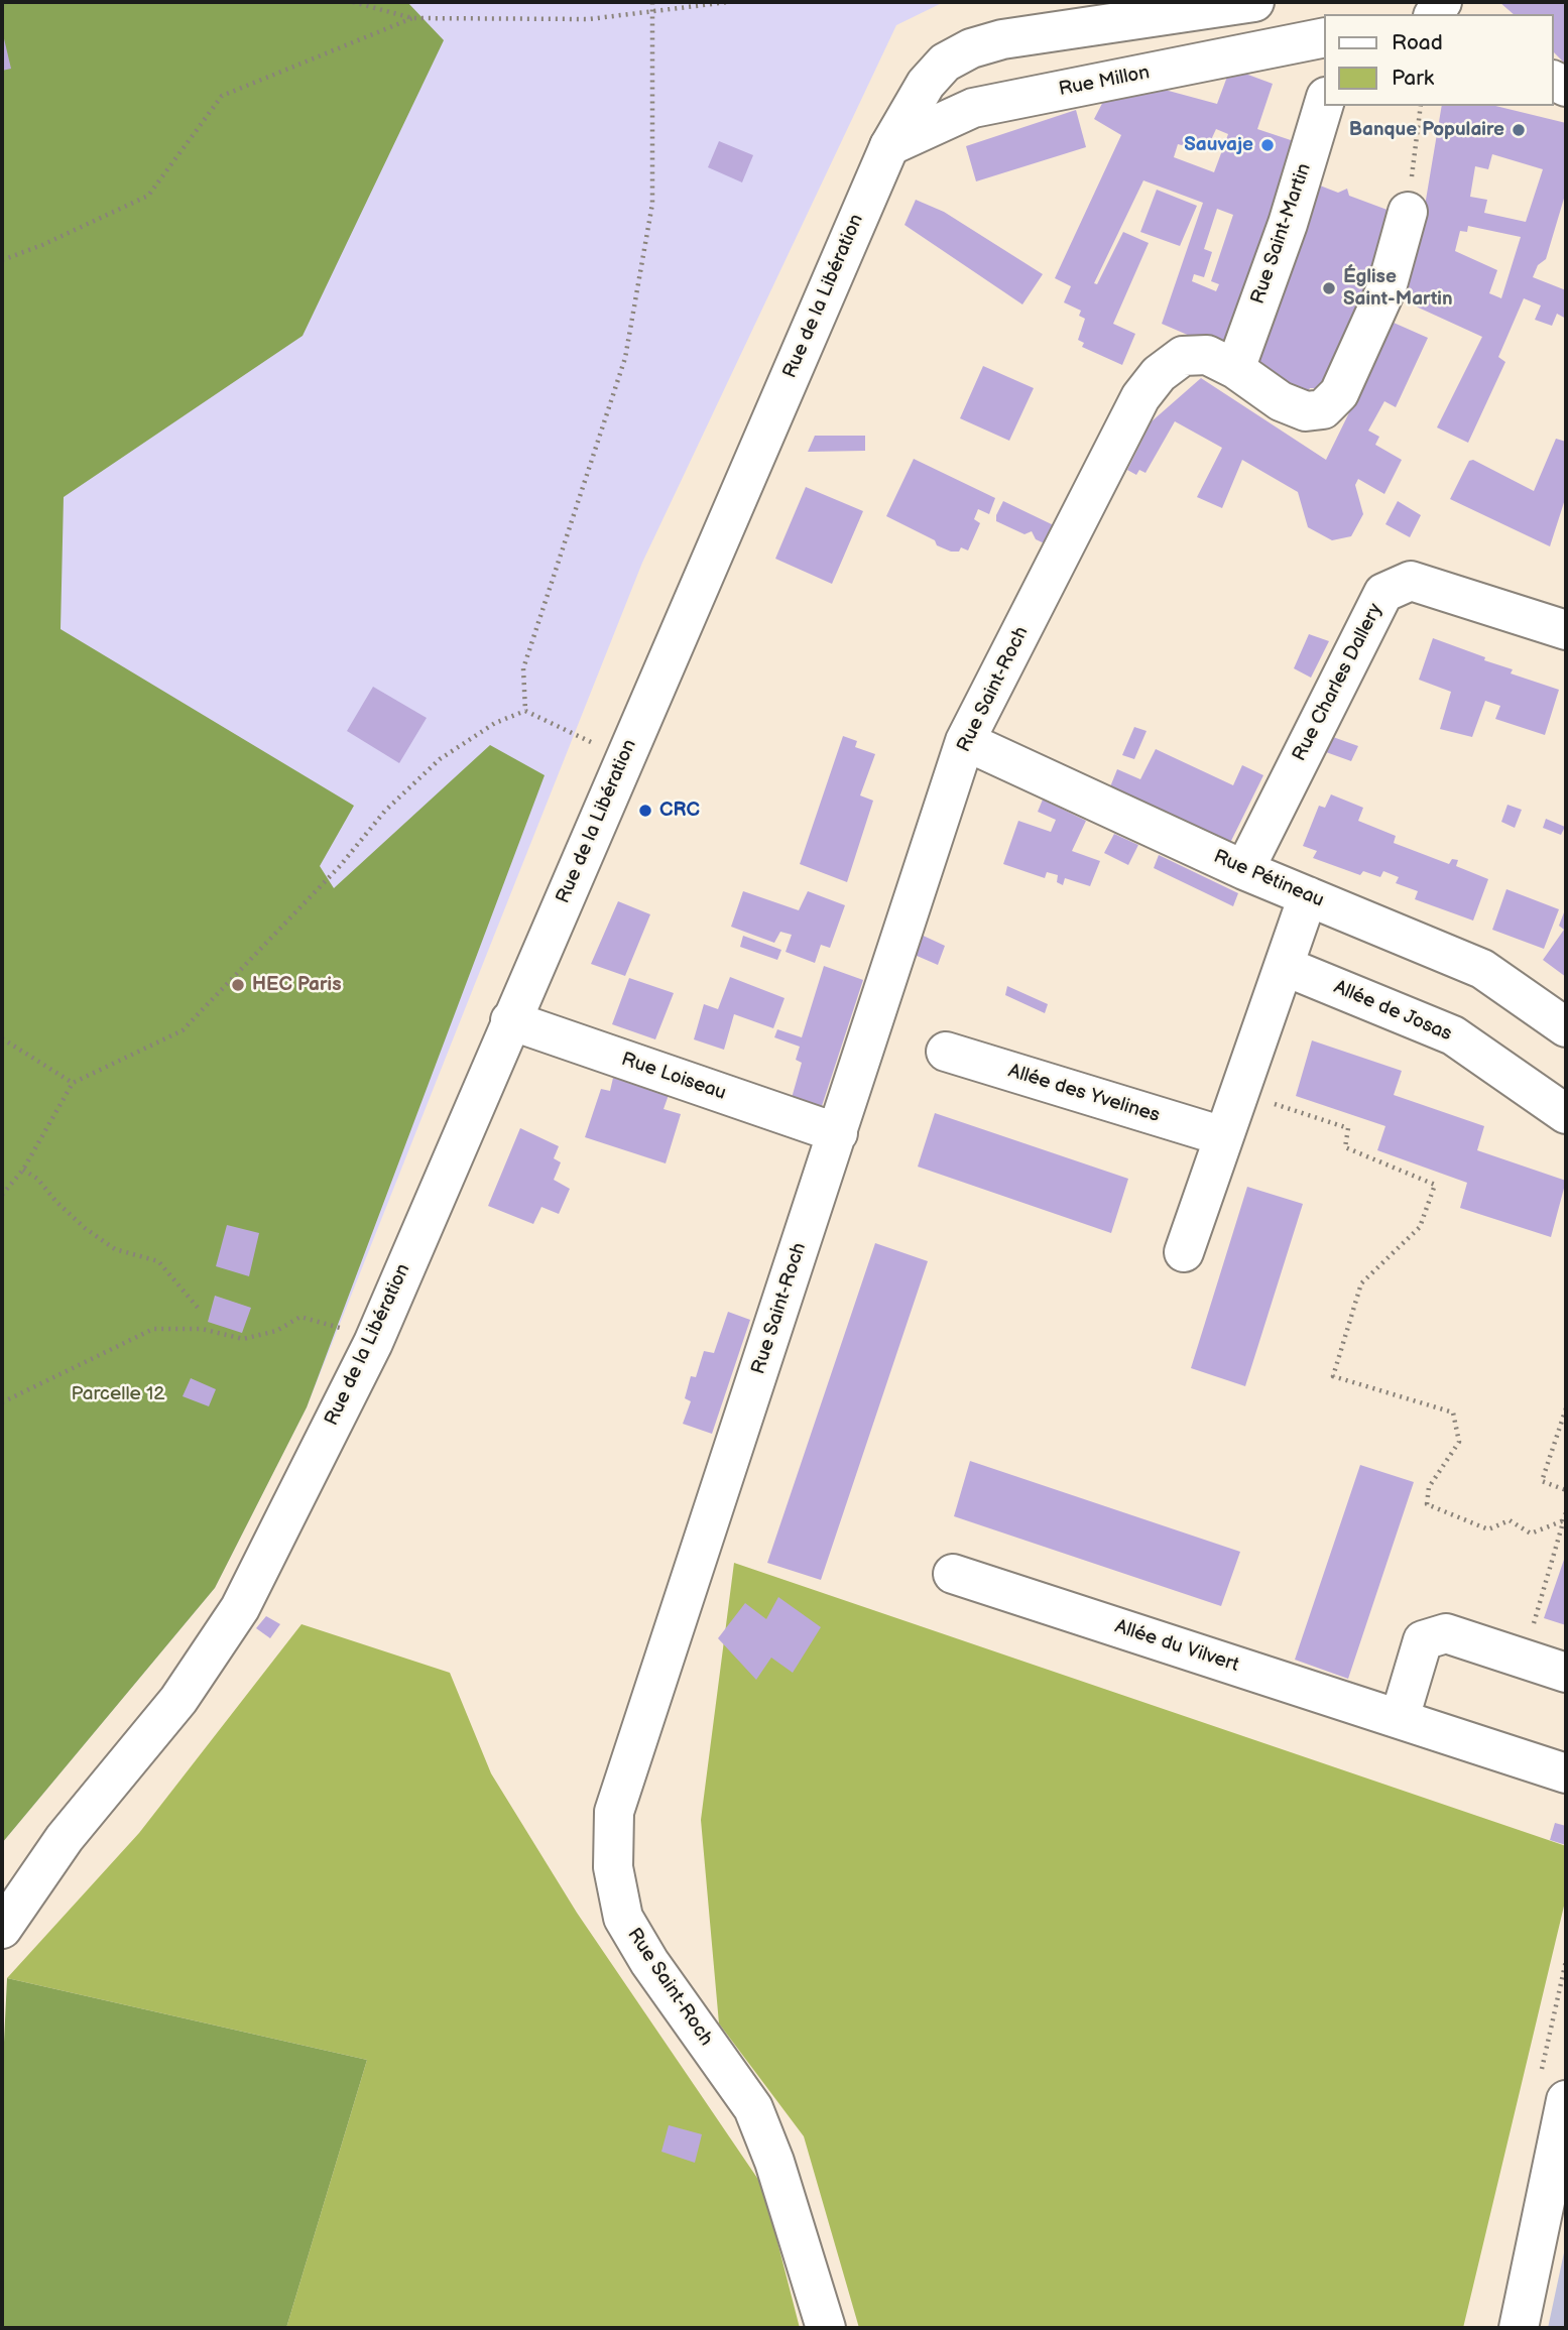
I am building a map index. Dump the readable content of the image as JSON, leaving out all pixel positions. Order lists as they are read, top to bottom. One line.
{"streets":{"street":["Rue Millon","Rue Saint-Martin","Rue de la Libération","Rue Charles Dallery","Rue Saint-Roch","Rue Pétineau","Allée de Josas","Rue Loiseau","Allée des Yvelines","Allée du Vilvert"]},"crossings":[["Rue Millon","Rue de la Libération"],["Rue Saint-Martin","Rue Saint-Roch"],["Rue de la Libération","Rue Loiseau"],["Rue Charles Dallery","Rue Pétineau"],["Rue Saint-Roch","Rue Pétineau"],["Rue Saint-Roch","Rue Loiseau"]],"parks":["Parcelle 12"],"places":["Banque Populaire","Sauvaje","Église Saint-Martin","CRC","HEC Paris"],"legend":["Road","Park"]}
